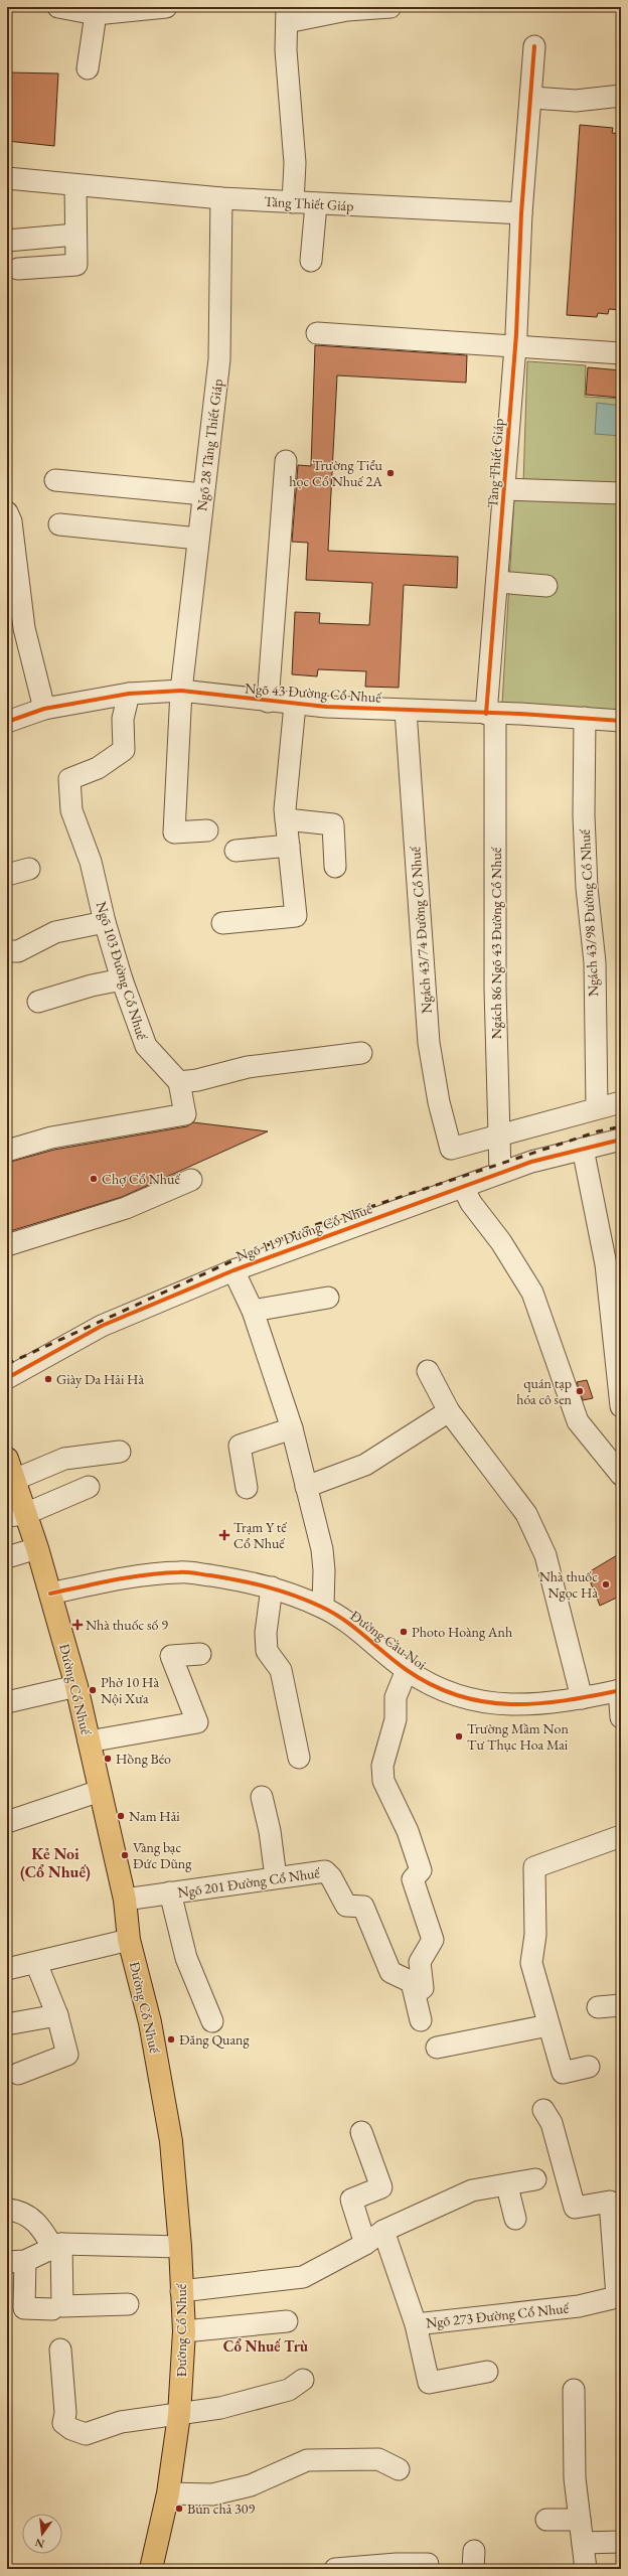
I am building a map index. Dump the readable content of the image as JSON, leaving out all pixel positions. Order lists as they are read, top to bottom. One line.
{"streets":{"main road":["Đường Cổ Nhuế"],"street":["Tăng Thiết Giáp","Ngõ 28 Tăng Thiết Giáp","Ngõ 43 Đường Cổ Nhuế","Ngách 43/98 Đường Cổ Nhuế","Ngách 43/74 Đường Cổ Nhuế","Ngách 86 Ngõ 43 Đường Cổ Nhuế","Ngõ 103 Đường Cổ Nhuế","Ngõ 119 Đường Cổ Nhuế","Đường Cầu Noi","Ngõ 201 Đường Cổ Nhuế","Ngõ 273 Đường Cổ Nhuế"]},"crossings":[["Tăng Thiết Giáp","Ngõ 28 Tăng Thiết Giáp"],["Tăng Thiết Giáp","Ngõ 43 Đường Cổ Nhuế"],["Tăng Thiết Giáp","Ngách 86 Ngõ 43 Đường Cổ Nhuế"],["Ngõ 28 Tăng Thiết Giáp","Ngõ 43 Đường Cổ Nhuế"],["Ngõ 43 Đường Cổ Nhuế","Ngách 43/98 Đường Cổ Nhuế"],["Ngõ 43 Đường Cổ Nhuế","Ngách 43/74 Đường Cổ Nhuế"],["Ngõ 43 Đường Cổ Nhuế","Ngách 86 Ngõ 43 Đường Cổ Nhuế"],["Ngõ 43 Đường Cổ Nhuế","Ngõ 103 Đường Cổ Nhuế"],["Ngách 43/74 Đường Cổ Nhuế","Ngách 86 Ngõ 43 Đường Cổ Nhuế"],["Ngách 86 Ngõ 43 Đường Cổ Nhuế","Ngõ 119 Đường Cổ Nhuế"],["Đường Cầu Noi","Đường Cổ Nhuế"],["Đường Cổ Nhuế","Ngõ 201 Đường Cổ Nhuế"]],"districts":["Kẻ Noi (Cổ Nhuế)","Cổ Nhuế Trù"],"places":{"other":["Trường Tiểu học Cổ Nhuế 2A","Chợ Cổ Nhuế","Giày Da Hải Hà","quán tạp hóa cô sen","Nhà thuốc Ngọc Hà","Photo Hoàng Anh","Phở 10 Hà Nội Xưa","Trường Mầm Non Tư Thục Hoa Mai","Hồng Béo","Nam Hải","Vàng bạc Đức Dũng","Đăng Quang","Bún chả 309"],"health":["Trạm Y tế Cổ Nhuế","Nhà thuốc số 9"]},"north":"bottom"}
